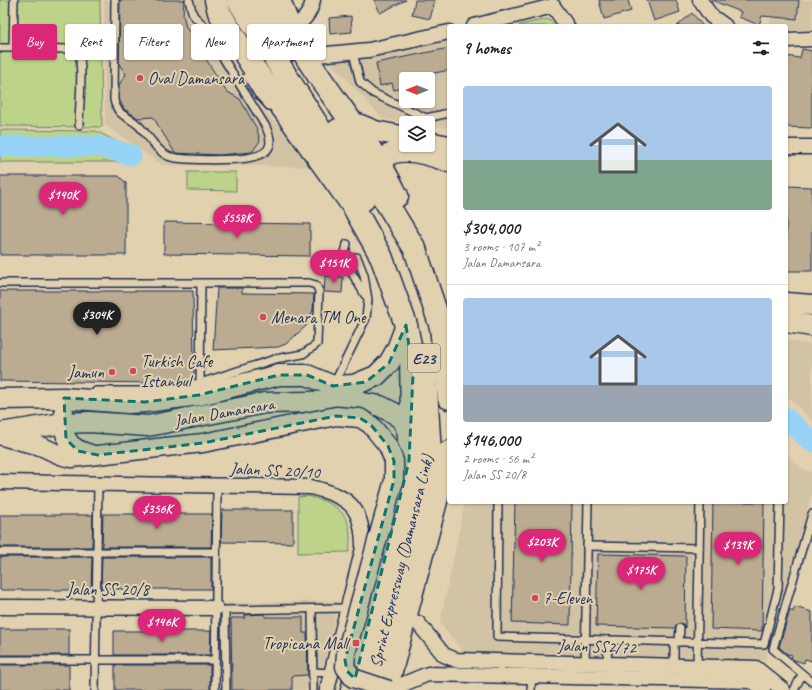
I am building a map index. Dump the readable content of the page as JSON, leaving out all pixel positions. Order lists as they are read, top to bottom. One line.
{"streets":{"highway":["E23","Sprint Expressway (Damansara Link)"],"main road":["Jalan Damansara"],"street":["Jalan SS 20/10","Jalan SS 20/8","Jalan SS2/72"]},"crossings":[["Sprint Expressway (Damansara Link)","Jalan SS2/72"]],"places":{"other":["Oval Damansara","Menara TM One","Turkish Cafe Istanbul","Jamun","7-Eleven"],"transit":["Tropicana Mall"]},"north":"left","page":{"chip":["Buy","Rent","Filters","New","Apartment"],"heading":"9 homes","list":[{"name":"$304,000","note":"3 rooms · 107 m² · Jalan Damansara"},{"name":"$146,000","note":"2 rooms · 56 m² · Jalan SS 20/8"}],"price":["$140K","$558K","$151K","$304K","$356K","$203K","$139K","$175K","$146K"]}}
